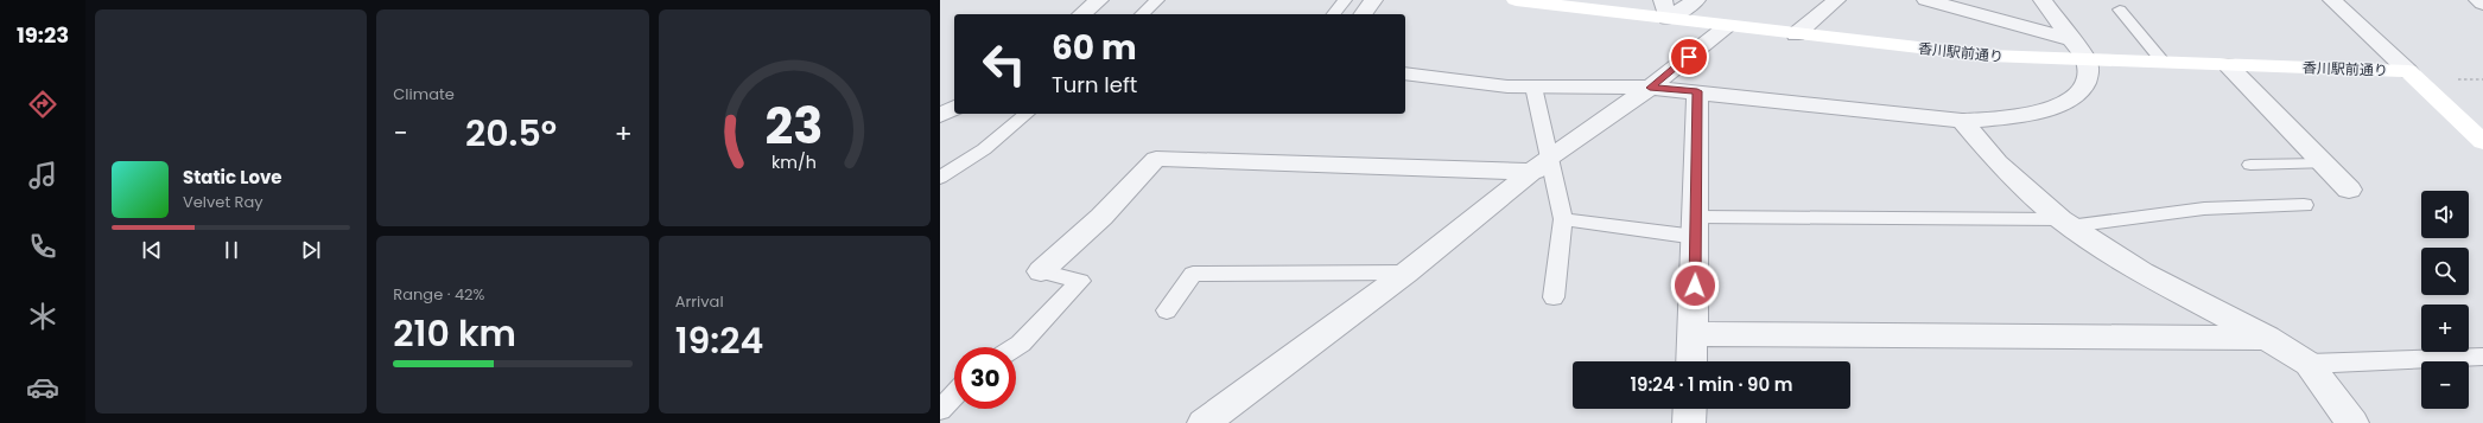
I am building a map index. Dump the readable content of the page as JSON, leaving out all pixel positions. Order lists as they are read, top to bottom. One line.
{"streets":{"street":["香川駅前通り"]},"page":{"tabs":"19:23","tile":["Climate",["Range · 42%","210 km"],["Arrival","19:24"]],"turn":["60 m","Turn left"],"heat":["−","20.5°","+"],"song":["Static Love","Velvet Ray"],"map_buttons":["+","−"],"limit":"30","trip":"19:24 · 1 min · 90 m","gauge":["23","km/h"]}}
